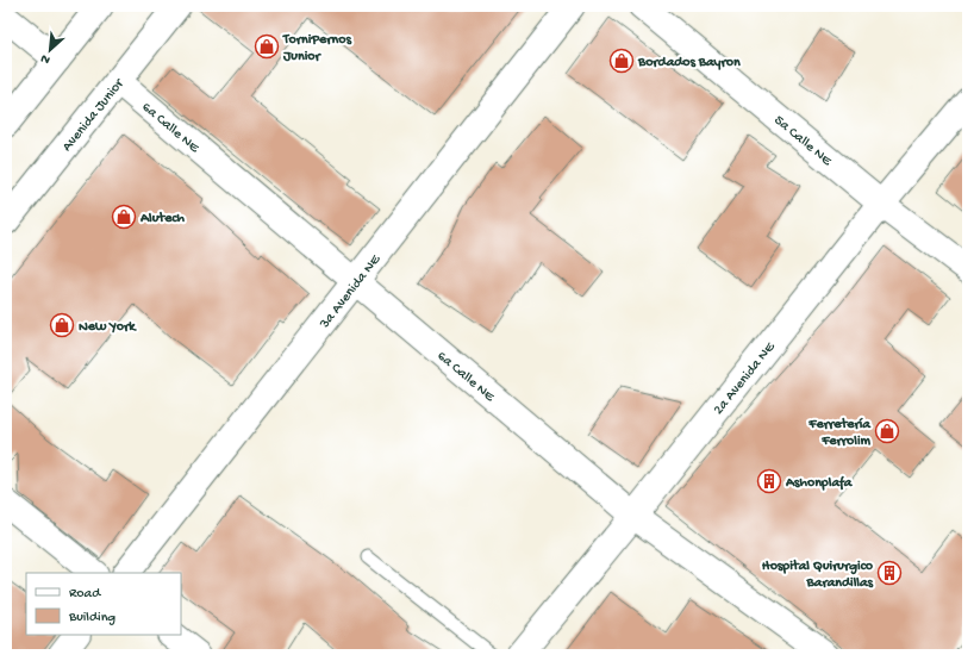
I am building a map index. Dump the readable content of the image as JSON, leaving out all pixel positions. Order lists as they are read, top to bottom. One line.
{"streets":{"street":["Avenida Junior","6a Calle NE","5a Calle NE","3a Avenida NE","2a Avenida NE"]},"crossings":[["Avenida Junior","6a Calle NE"],["6a Calle NE","3a Avenida NE"],["6a Calle NE","2a Avenida NE"],["5a Calle NE","2a Avenida NE"]],"places":{"shop":["TorniPernos Junior","Bordados Bayron","Alutech","New York","Ferretería Ferrolim"],"building":["Ashonplafa","Hospital Quirurgico Barandillas"]},"legend":["Road","Building"],"north":"bottom left"}
